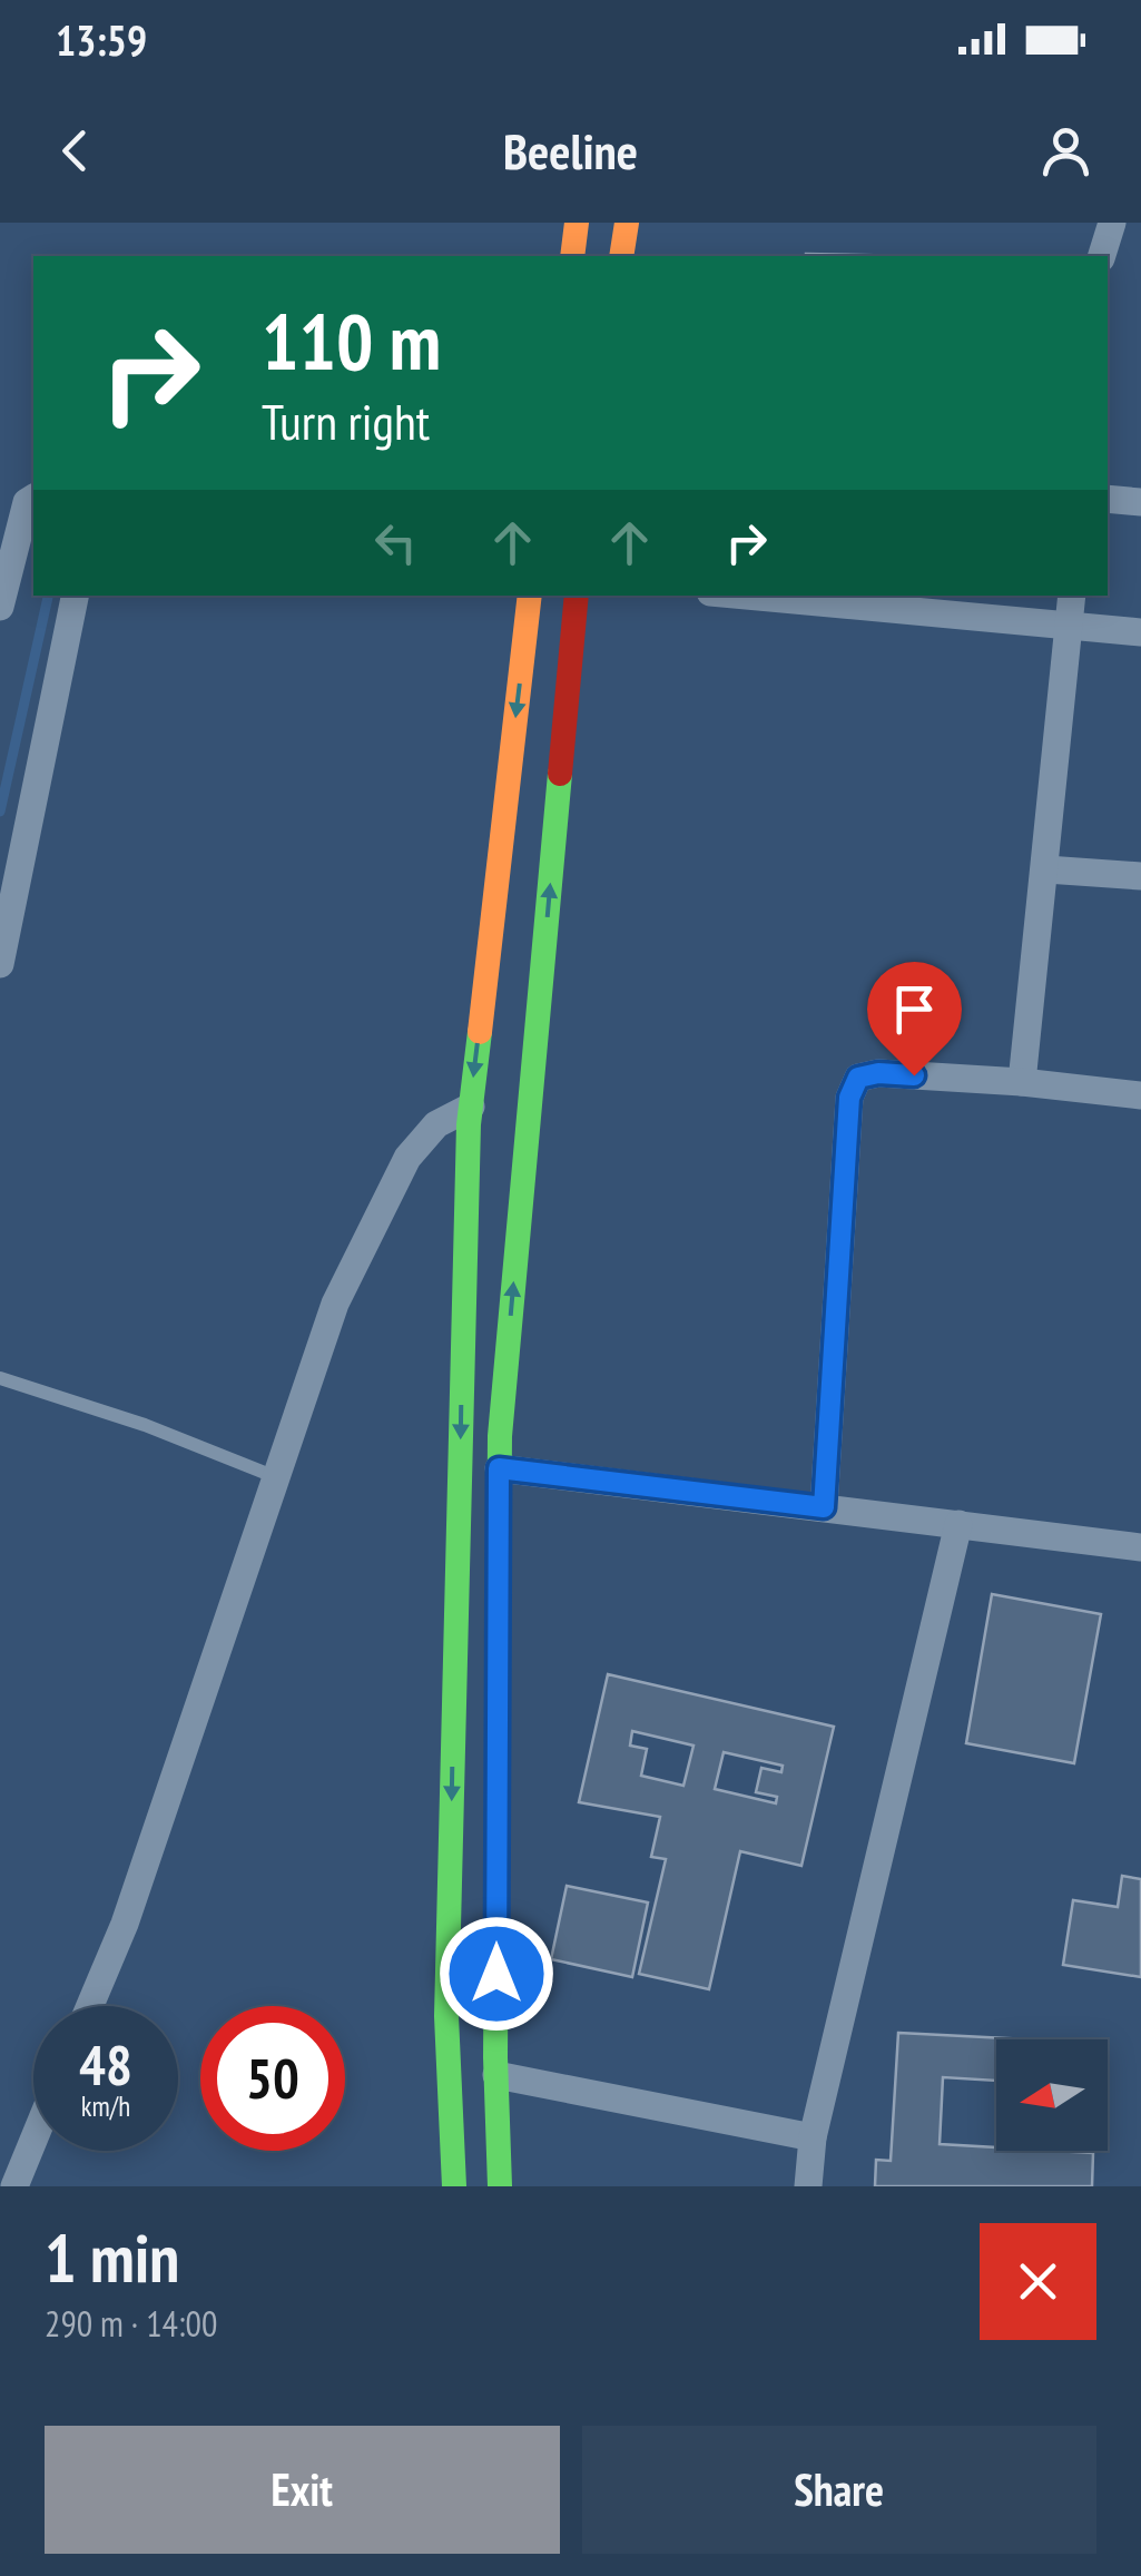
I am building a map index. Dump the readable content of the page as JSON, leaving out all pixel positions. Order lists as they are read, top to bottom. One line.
{"north":"left","page":{"status":"13:59","header":"Beeline","turn":["110 m","Turn right"],"speed":"48 km/h","limit":"50","heading":["1 min","290 m · 14:00"],"buttons":["Exit","Share"]}}
